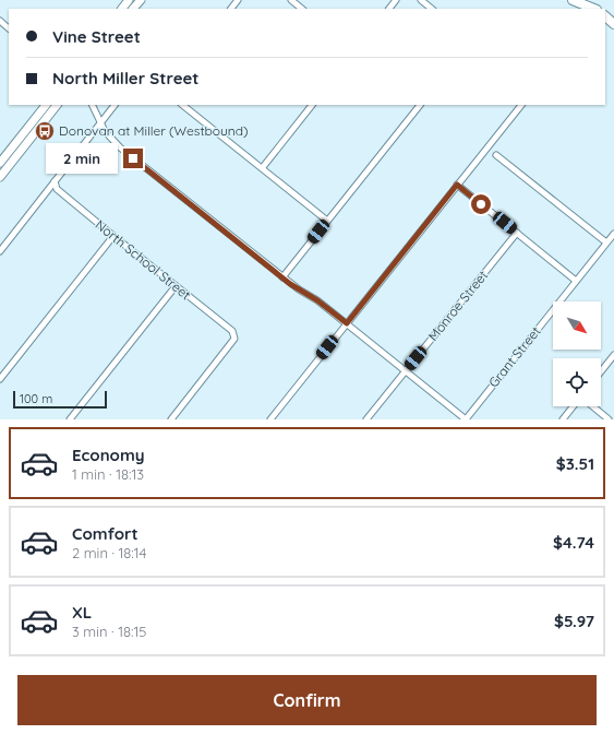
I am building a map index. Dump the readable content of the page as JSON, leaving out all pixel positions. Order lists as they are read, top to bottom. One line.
{"streets":{"street":["North School Street","Monroe Street","Grant Street"]},"places":{"bus stop":["Donovan at Miller (Westbound)"]},"scale_bar":"100 m","north":"bottom right","page":{"banner":["Vine Street","North Miller Street"],"bubble":"2 min","scale":"100 m","list":[{"name":"Economy","note":"1 min · 18:13","value":"$3.51"},{"name":"Comfort","note":"2 min · 18:14","value":"$4.74"},{"name":"XL","note":"3 min · 18:15","value":"$5.97"}],"buttons":"Confirm"}}
